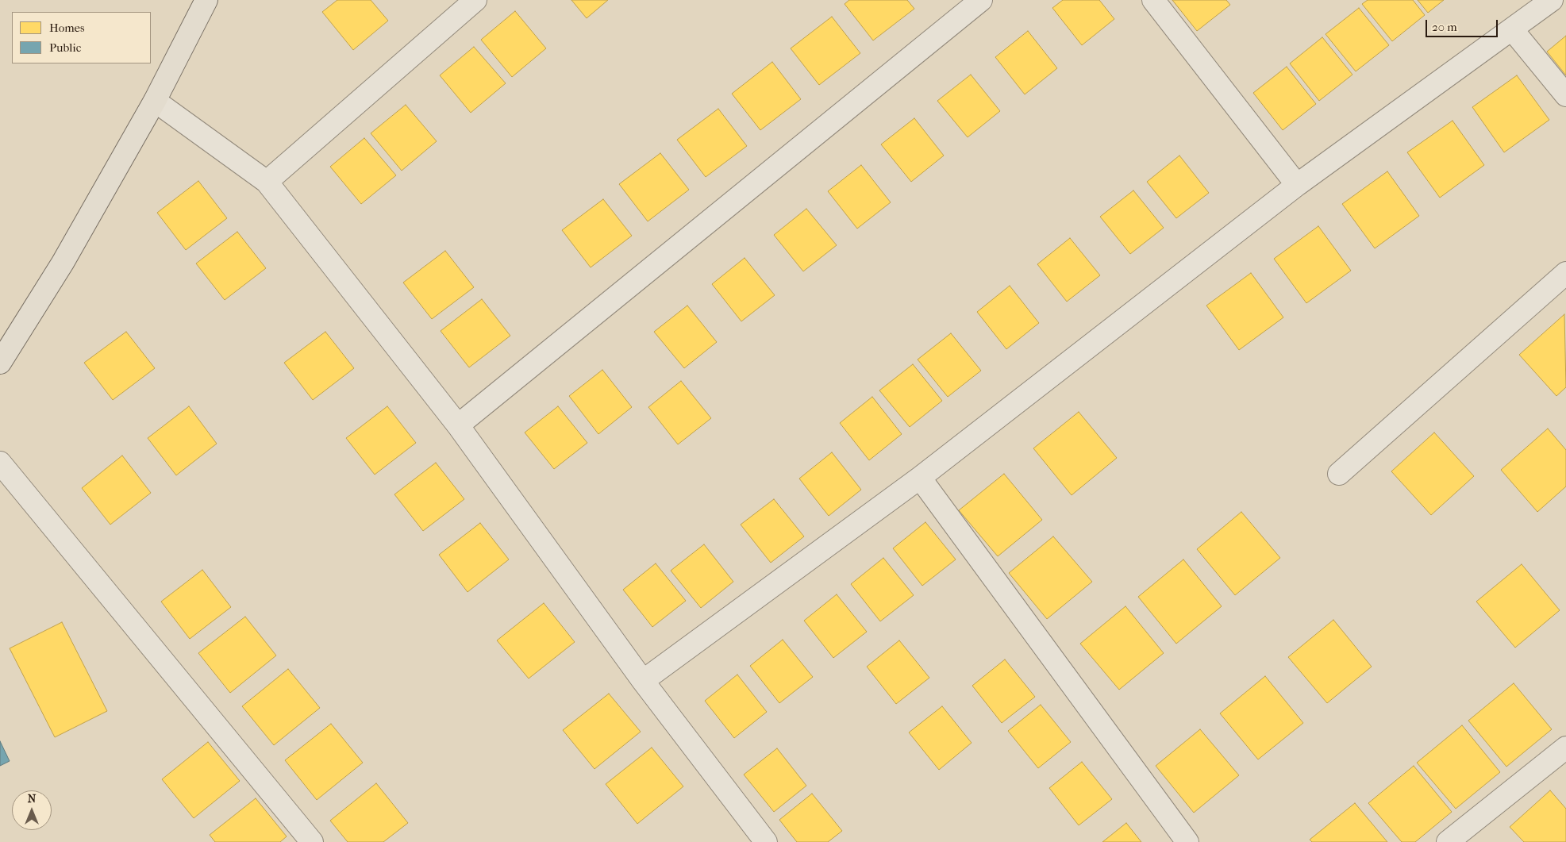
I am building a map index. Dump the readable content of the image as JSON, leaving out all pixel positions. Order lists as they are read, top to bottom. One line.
{"legend":["Homes","Public"],"scale_bar":"20 m","north":"top"}
